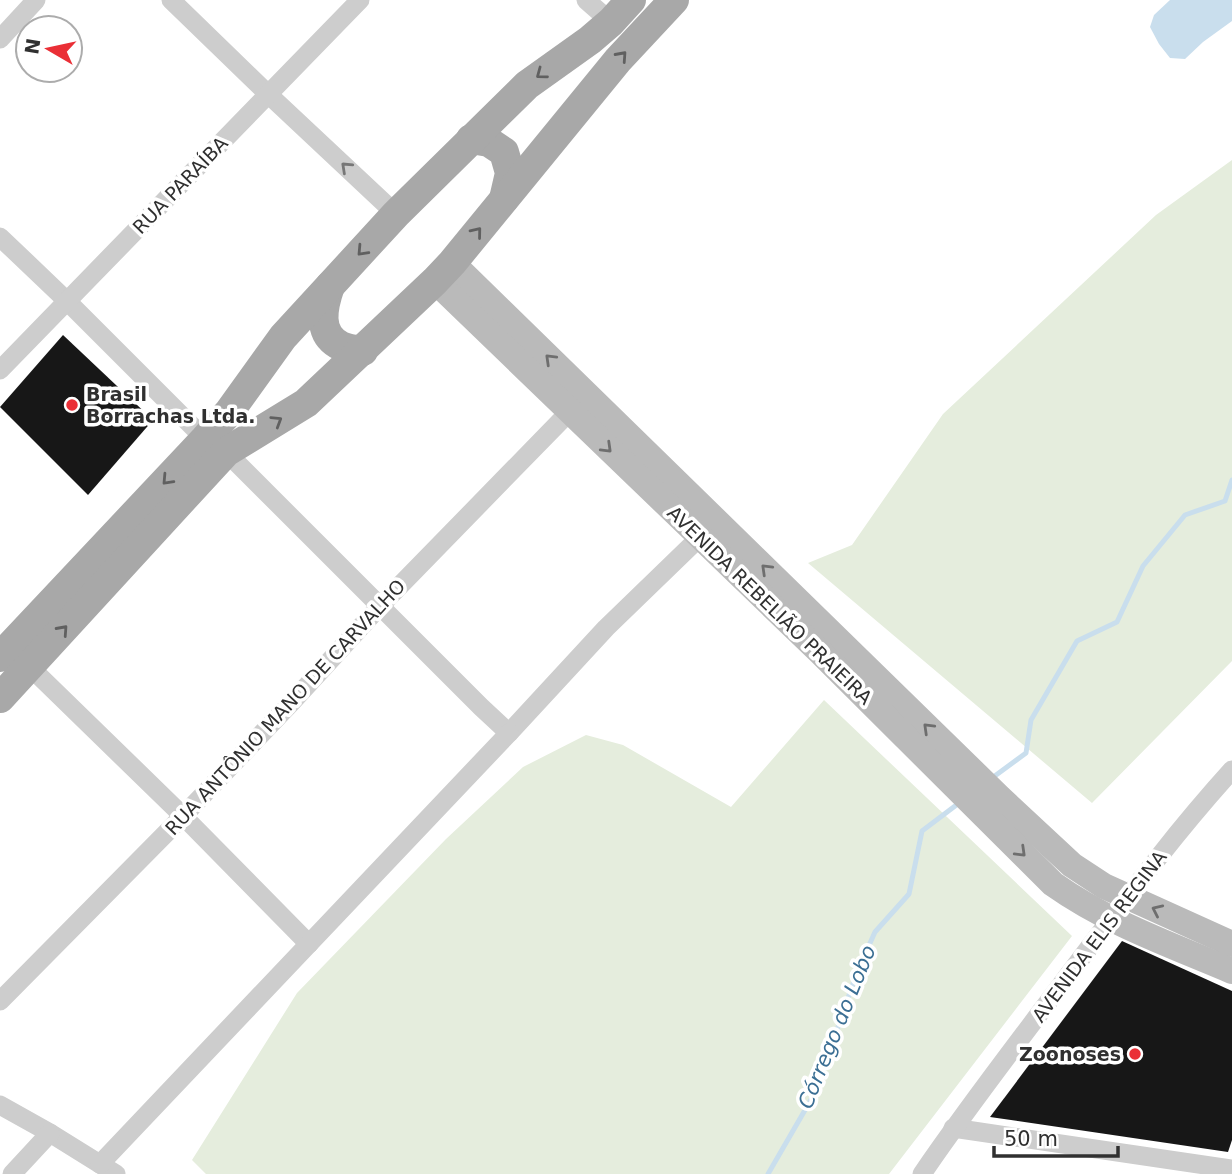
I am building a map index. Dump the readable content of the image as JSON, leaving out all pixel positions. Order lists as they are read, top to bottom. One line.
{"streets":{"street":["RUA PARAÍBA","AVENIDA REBELIÃO PRAIEIRA","RUA ANTÔNIO MANO DE CARVALHO","AVENIDA ELIS REGINA"]},"crossings":[["AVENIDA REBELIÃO PRAIEIRA","RUA ANTÔNIO MANO DE CARVALHO"],["AVENIDA REBELIÃO PRAIEIRA","AVENIDA ELIS REGINA"]],"water":["Córrego do Lobo"],"places":["Brasil Borrachas Ltda.","Zoonoses"],"scale_bar":"50 m","north":"left"}
